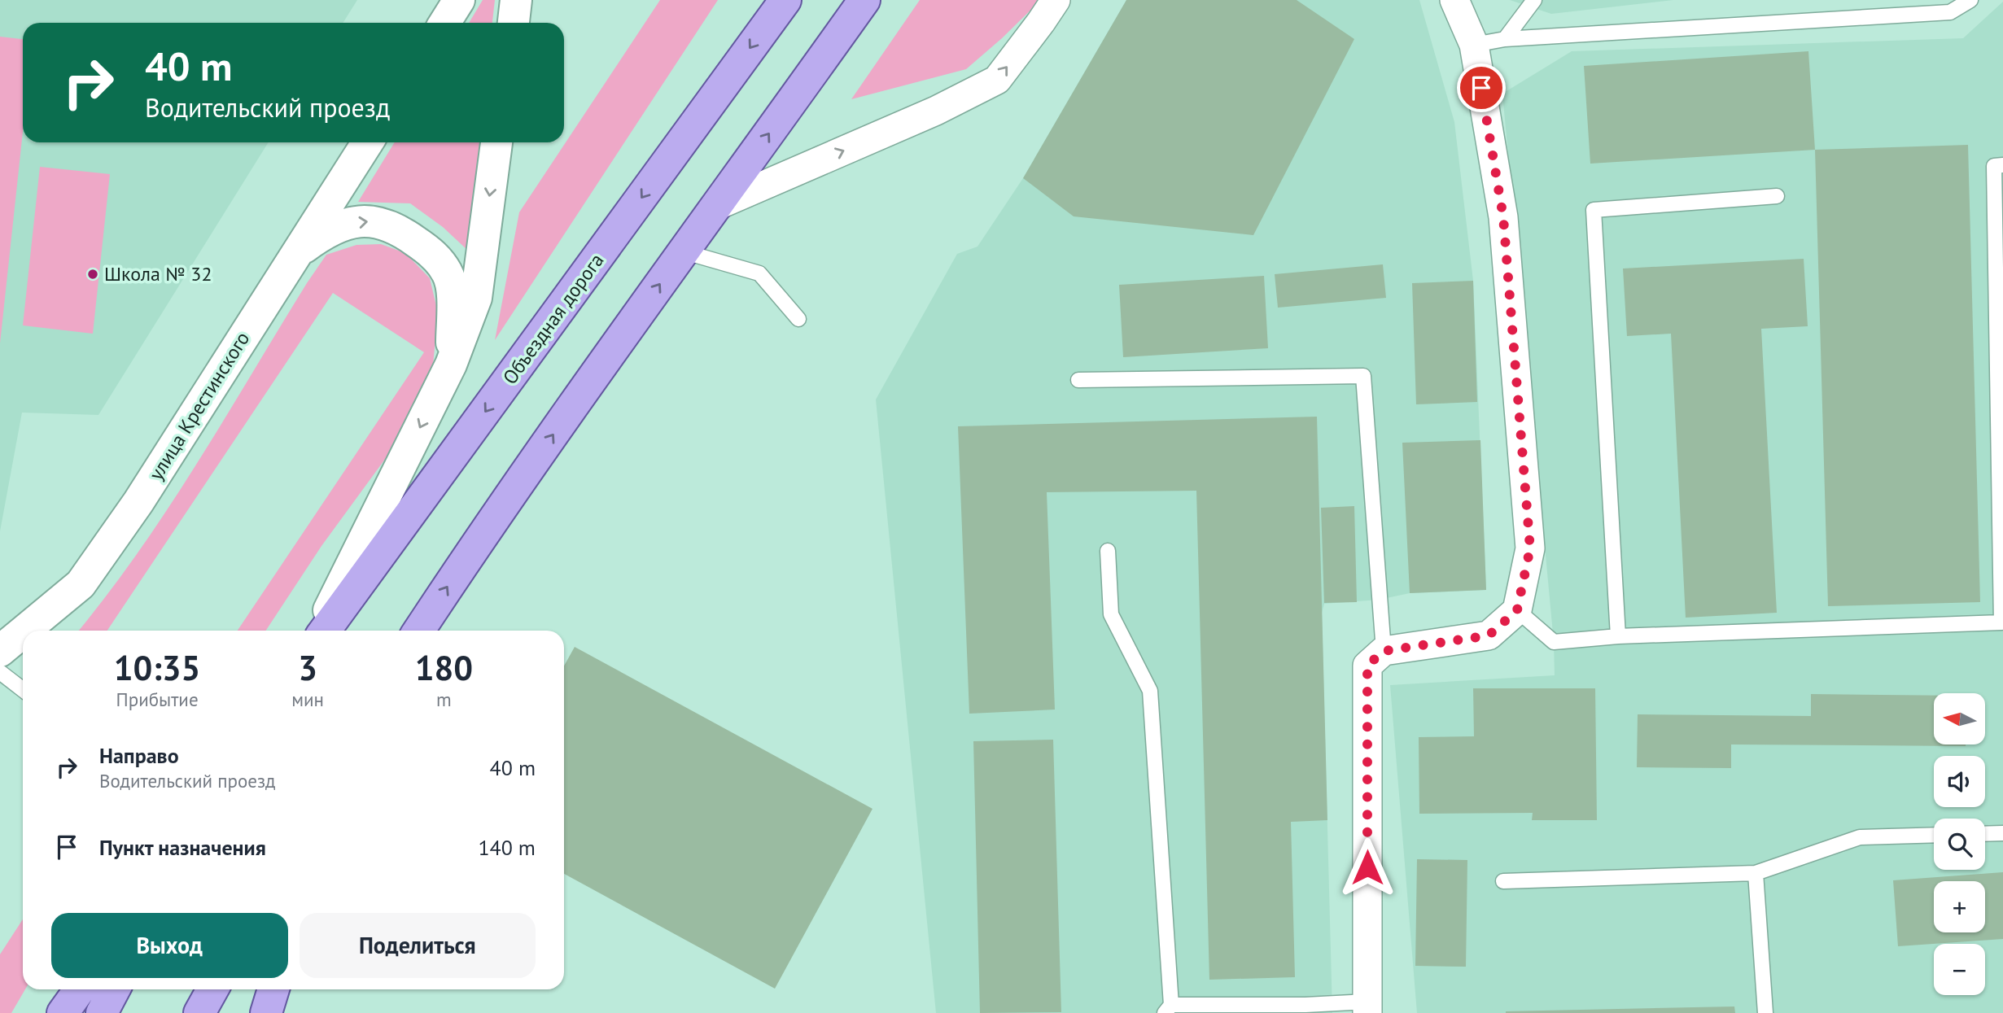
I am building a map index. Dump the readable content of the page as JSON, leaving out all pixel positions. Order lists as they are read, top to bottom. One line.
{"streets":{"main road":["Объездная дорога"],"street":["улица Крестинского"]},"places":["Школа № 32"],"north":"left","page":{"turn":["40 m","Водительский проезд"],"eta":["10:35","Прибытие","3","мин","180","m"],"map_buttons":["+","−"],"list":[{"name":"Направо","note":"Водительский проезд","value":"40 m"},{"name":"Пункт назначения","value":"140 m"}],"buttons":["Выход","Поделиться"]}}
